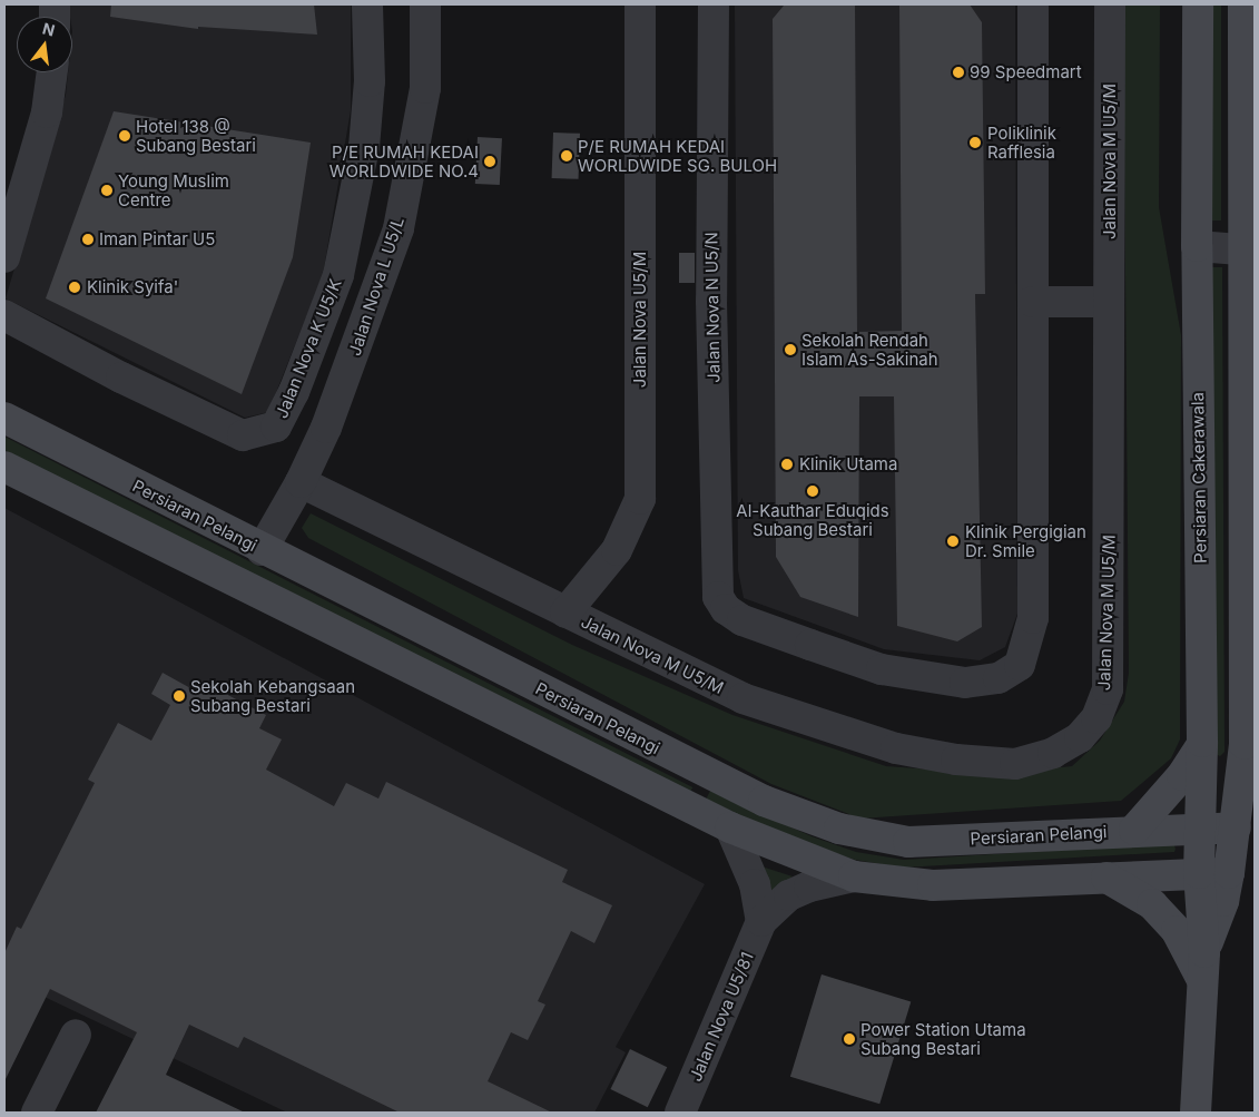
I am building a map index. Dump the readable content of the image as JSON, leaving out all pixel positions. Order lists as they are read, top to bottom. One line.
{"streets":{"street":["Jalan Nova M U5/M","Jalan Nova L U5/L","Jalan Nova N U5/N","Jalan Nova U5/M","Jalan Nova K U5/K","Persiaran Cakerawala","Persiaran Pelangi","Jalan Nova U5/81"]},"crossings":[["Jalan Nova M U5/M","Jalan Nova L U5/L"],["Jalan Nova M U5/M","Jalan Nova U5/M"],["Jalan Nova L U5/L","Persiaran Pelangi"],["Persiaran Cakerawala","Persiaran Pelangi"]],"places":["99 Speedmart","Hotel 138 @ Subang Bestari","Poliklinik Rafflesia","P/E RUMAH KEDAI WORLDWIDE SG. BULOH","P/E RUMAH KEDAI WORLDWIDE NO.4","Young Muslim Centre","Iman Pintar U5","Klinik Syifa'","Sekolah Rendah Islam As-Sakinah","Klinik Utama","Al-Kauthar Eduqids Subang Bestari","Klinik Pergigian Dr. Smile","Sekolah Kebangsaan Subang Bestari","Power Station Utama Subang Bestari"],"north":"top"}
